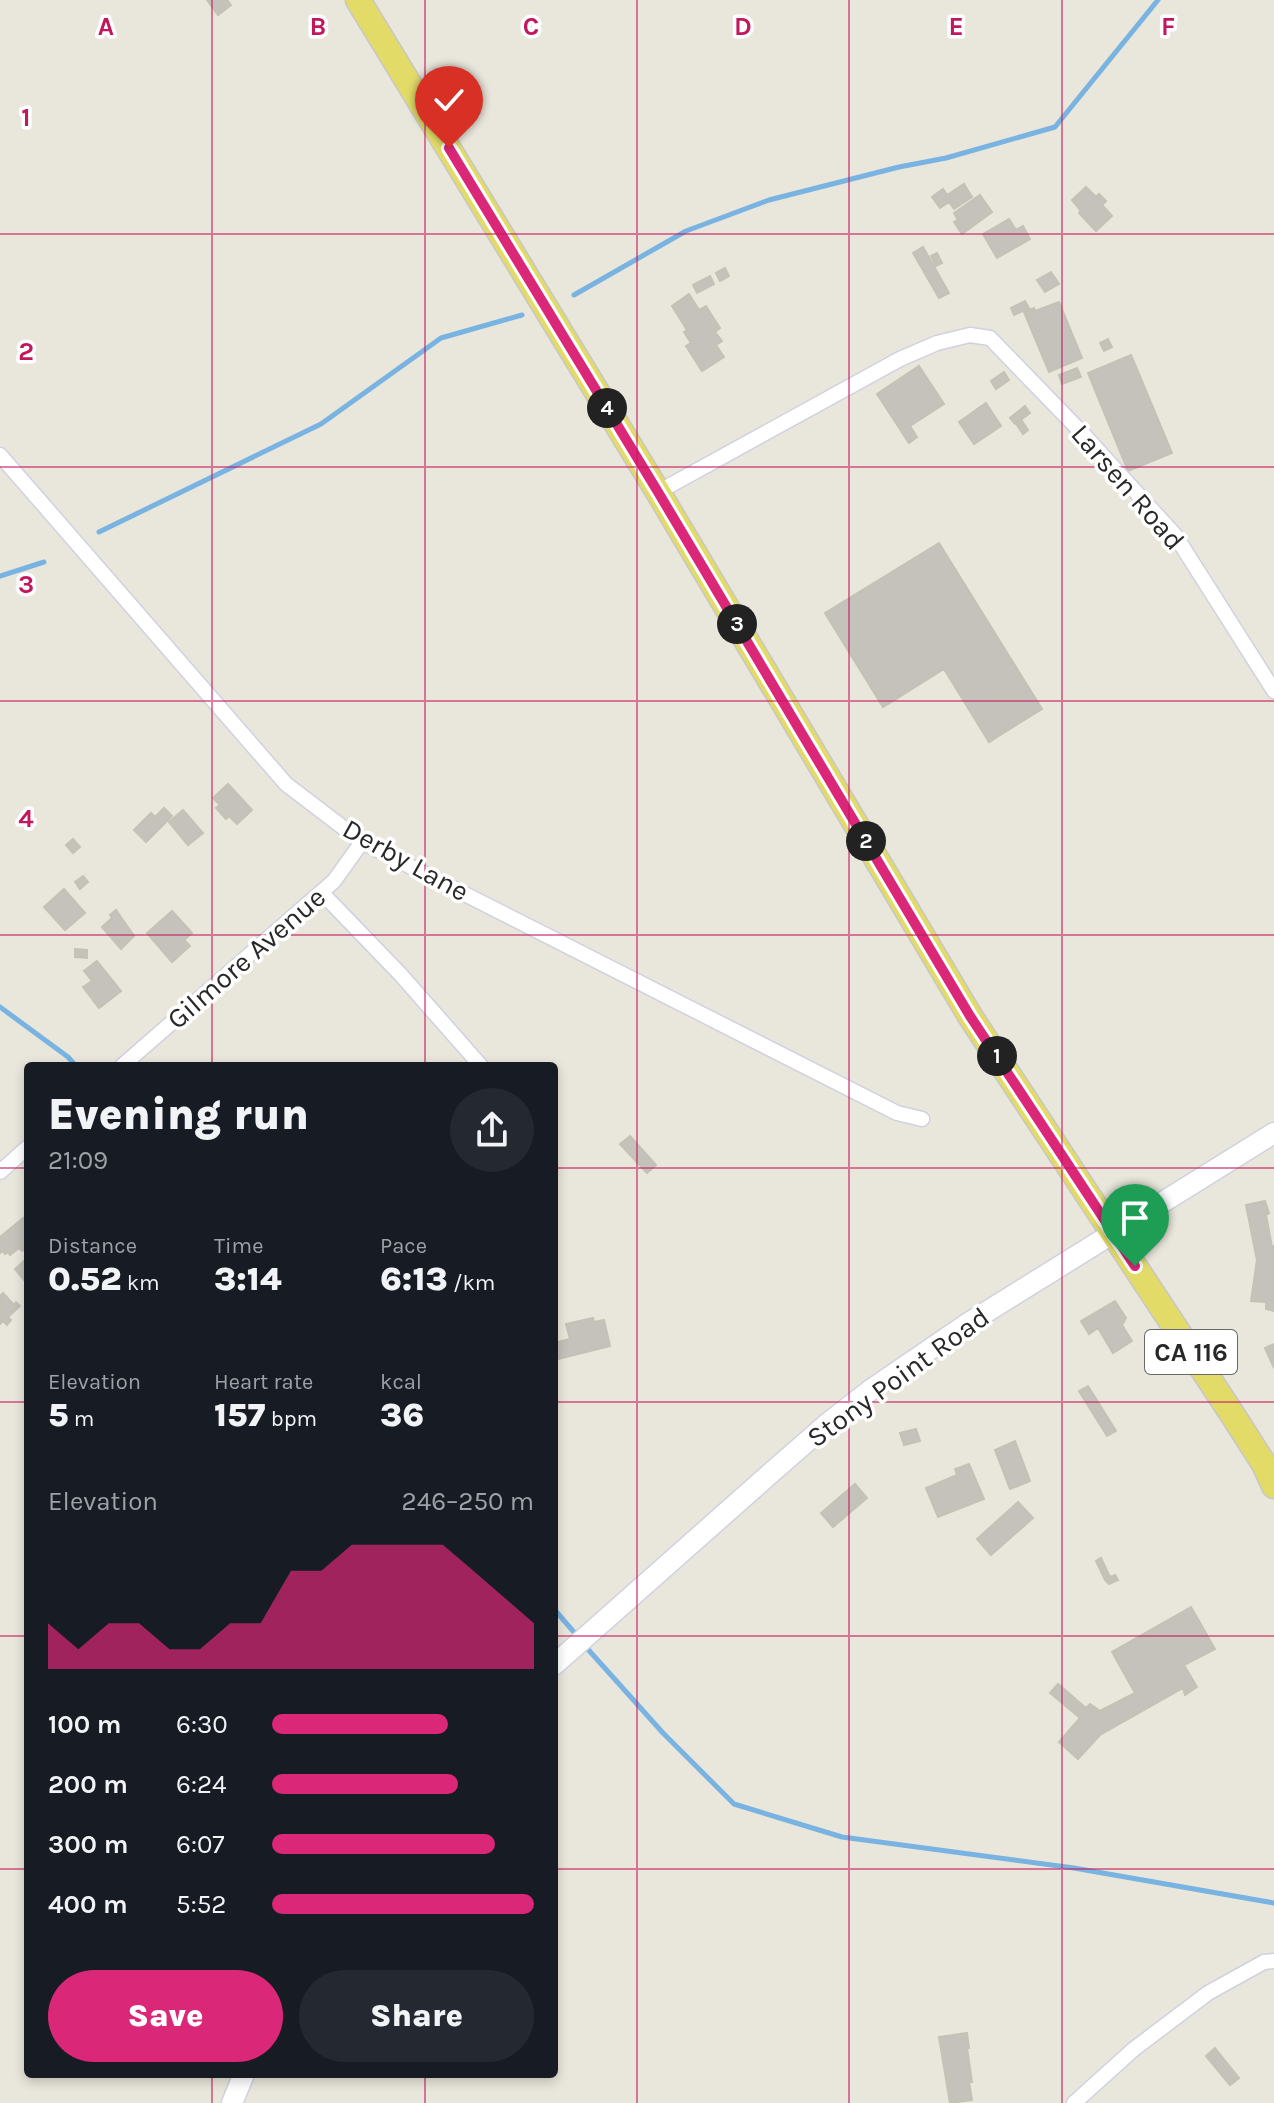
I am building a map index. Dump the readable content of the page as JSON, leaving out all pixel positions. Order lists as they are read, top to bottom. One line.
{"streets":{"main road":["CA 116","Stony Point Road"],"street":["Larsen Road","Derby Lane","Gilmore Avenue"]},"crossings":[["Larsen Road","CA 116"],["Derby Lane","Gilmore Avenue"],["CA 116","Stony Point Road"]],"page":{"pins":["4","3","2","1"],"heading":["Evening run","21:09"],"stats":[["Distance","0.52 km"],["Time","3:14"],["Pace","6:13 /km"],["Elevation","5 m"],["Heart rate","157 bpm"],["kcal","36"]],"chart":["Elevation","246–250 m"],"list":[{"name":"100 m","note":"6:30"},{"name":"200 m","note":"6:24"},{"name":"300 m","note":"6:07"},{"name":"400 m","note":"5:52"}],"buttons":["Save","Share"]},"grid":{"columns":["A","B","C","D","E","F"],"rows":["1","2","3","4"]}}
